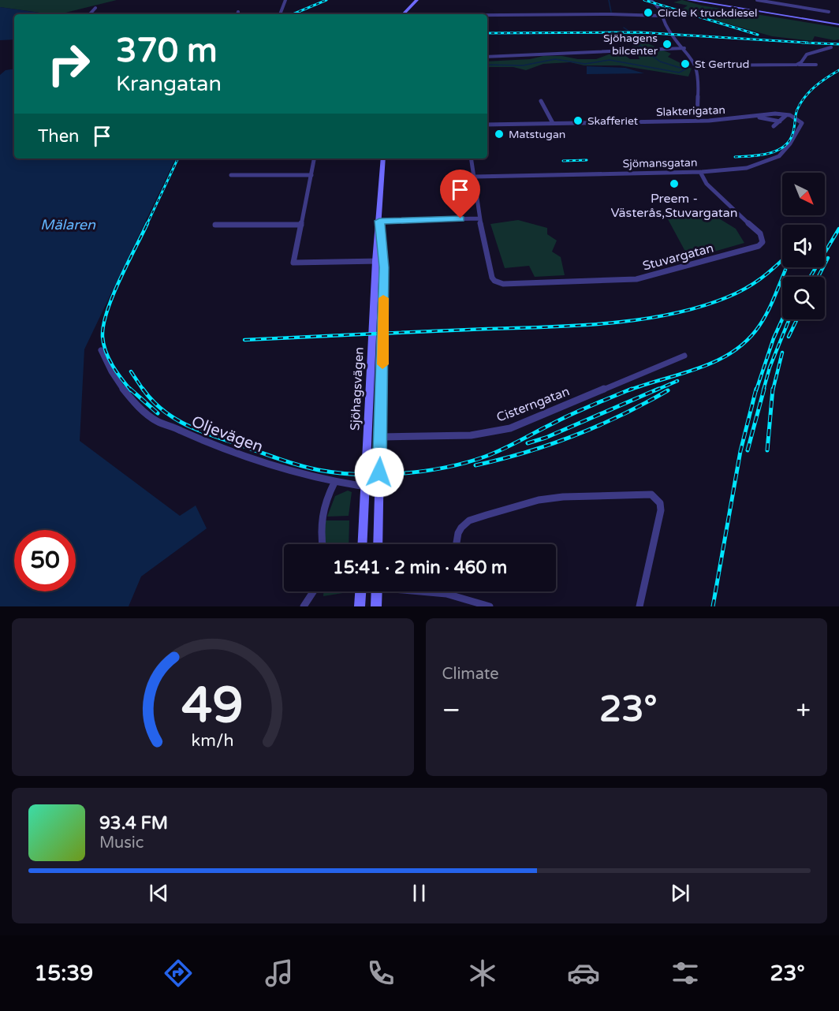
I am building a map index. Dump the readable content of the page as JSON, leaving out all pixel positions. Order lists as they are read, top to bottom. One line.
{"streets":{"main road":["Sjöhagsvägen"],"street":["Slakterigatan","Sjömansgatan","Stuvargatan","Cisterngatan","Oljevägen"]},"crossings":[["Slakterigatan","Sjömansgatan"],["Sjömansgatan","Stuvargatan"],["Sjöhagsvägen","Cisterngatan"],["Sjöhagsvägen","Oljevägen"]],"water":["Mälaren"],"places":["Circle K truckdiesel","Sjöhagens bilcenter","St Gertrud","Skafferiet","Matstugan","Preem - Västerås,Stuvargatan"],"north":"bottom right","page":{"turn":["370 m","Krangatan"],"then":"Then","limit":"50","trip":"15:41 · 2 min · 460 m","tile":"Climate","heat":["−","23°","+"],"song":["93.4 FM","Music"],"tabs":["15:39","23°"],"gauge":["49","km/h"]}}
